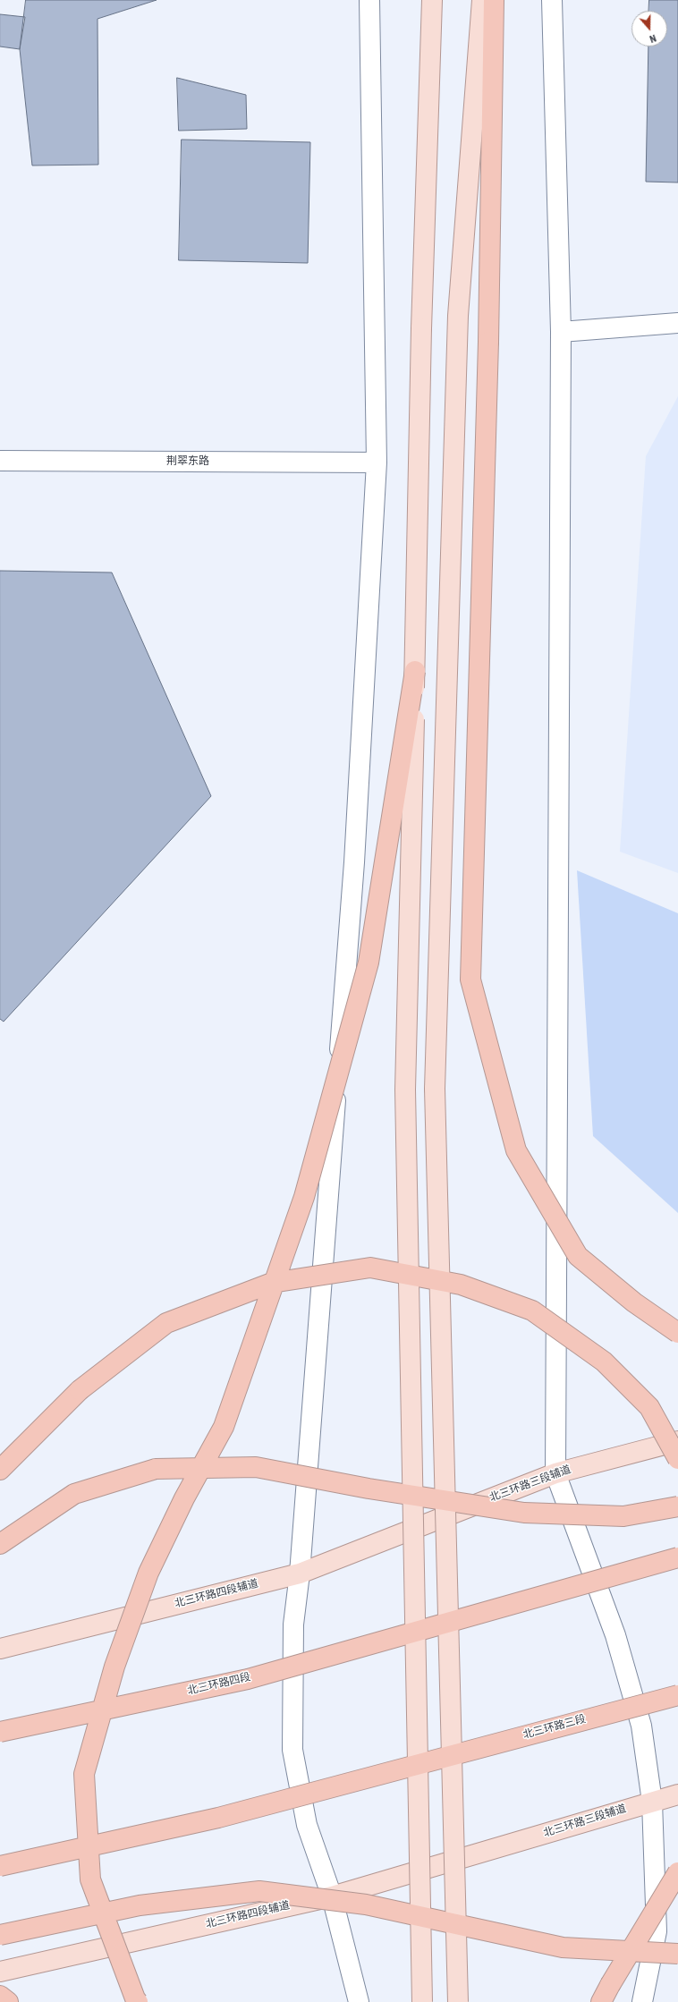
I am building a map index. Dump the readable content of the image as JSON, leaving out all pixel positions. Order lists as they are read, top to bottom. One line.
{"streets":{"highway":["北三环路四段","北三环路三段"],"main road":["北三环路三段辅道","北三环路四段辅道"],"street":["荆翠东路"]},"crossings":[["北三环路三段辅道","北三环路四段辅道"]],"north":"bottom"}
